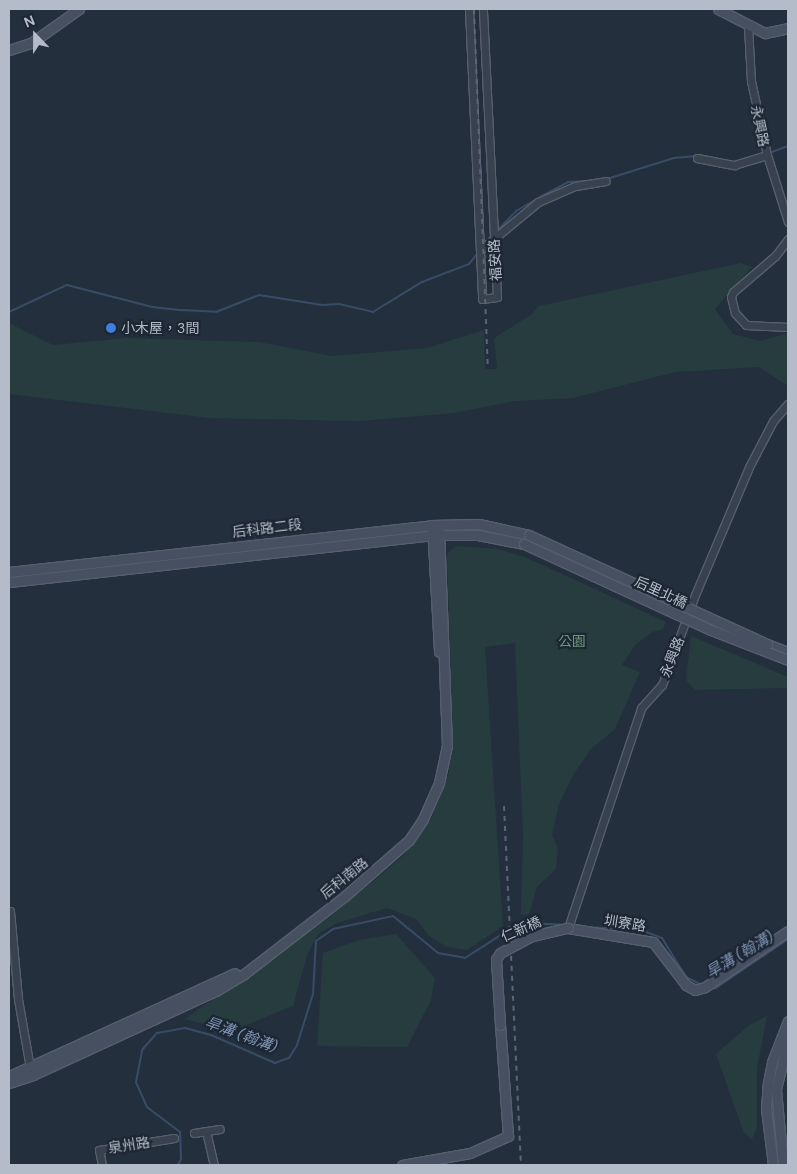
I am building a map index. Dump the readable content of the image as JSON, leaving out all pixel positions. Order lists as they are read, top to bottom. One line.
{"streets":{"street":["永興路","福安路","后科路二段","后里北橋","后科南路","圳寮路","仁新橋","泉州路"]},"crossings":[["永興路","圳寮路"],["永興路","仁新橋"],["后科路二段","后里北橋"],["后科路二段","后科南路"],["圳寮路","仁新橋"]],"water":["旱溝 (翰溝)"],"parks":["公園"],"places":["小木屋，3間"],"north":"top"}
